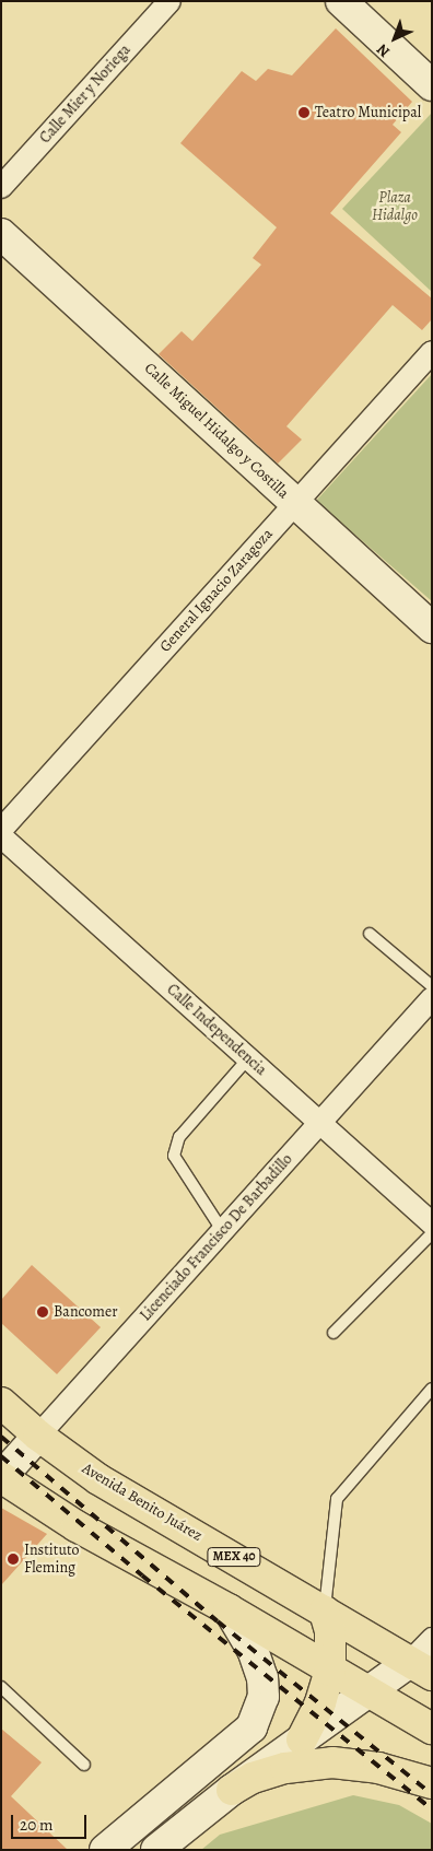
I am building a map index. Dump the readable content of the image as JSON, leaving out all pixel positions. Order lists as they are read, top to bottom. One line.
{"streets":{"main road":["Avenida Benito Juárez","MEX 40"],"street":["Calle Mier y Noriega","Calle Miguel Hidalgo y Costilla","General Ignacio Zaragoza","Calle Independencia","Licenciado Francisco De Barbadillo"]},"crossings":[["Calle Miguel Hidalgo y Costilla","General Ignacio Zaragoza"],["Calle Independencia","Licenciado Francisco De Barbadillo"],["Licenciado Francisco De Barbadillo","Avenida Benito Juárez"]],"parks":["Plaza Hidalgo"],"places":["Teatro Municipal","Bancomer","Instituto Fleming"],"scale_bar":"20 m","north":"bottom left"}
